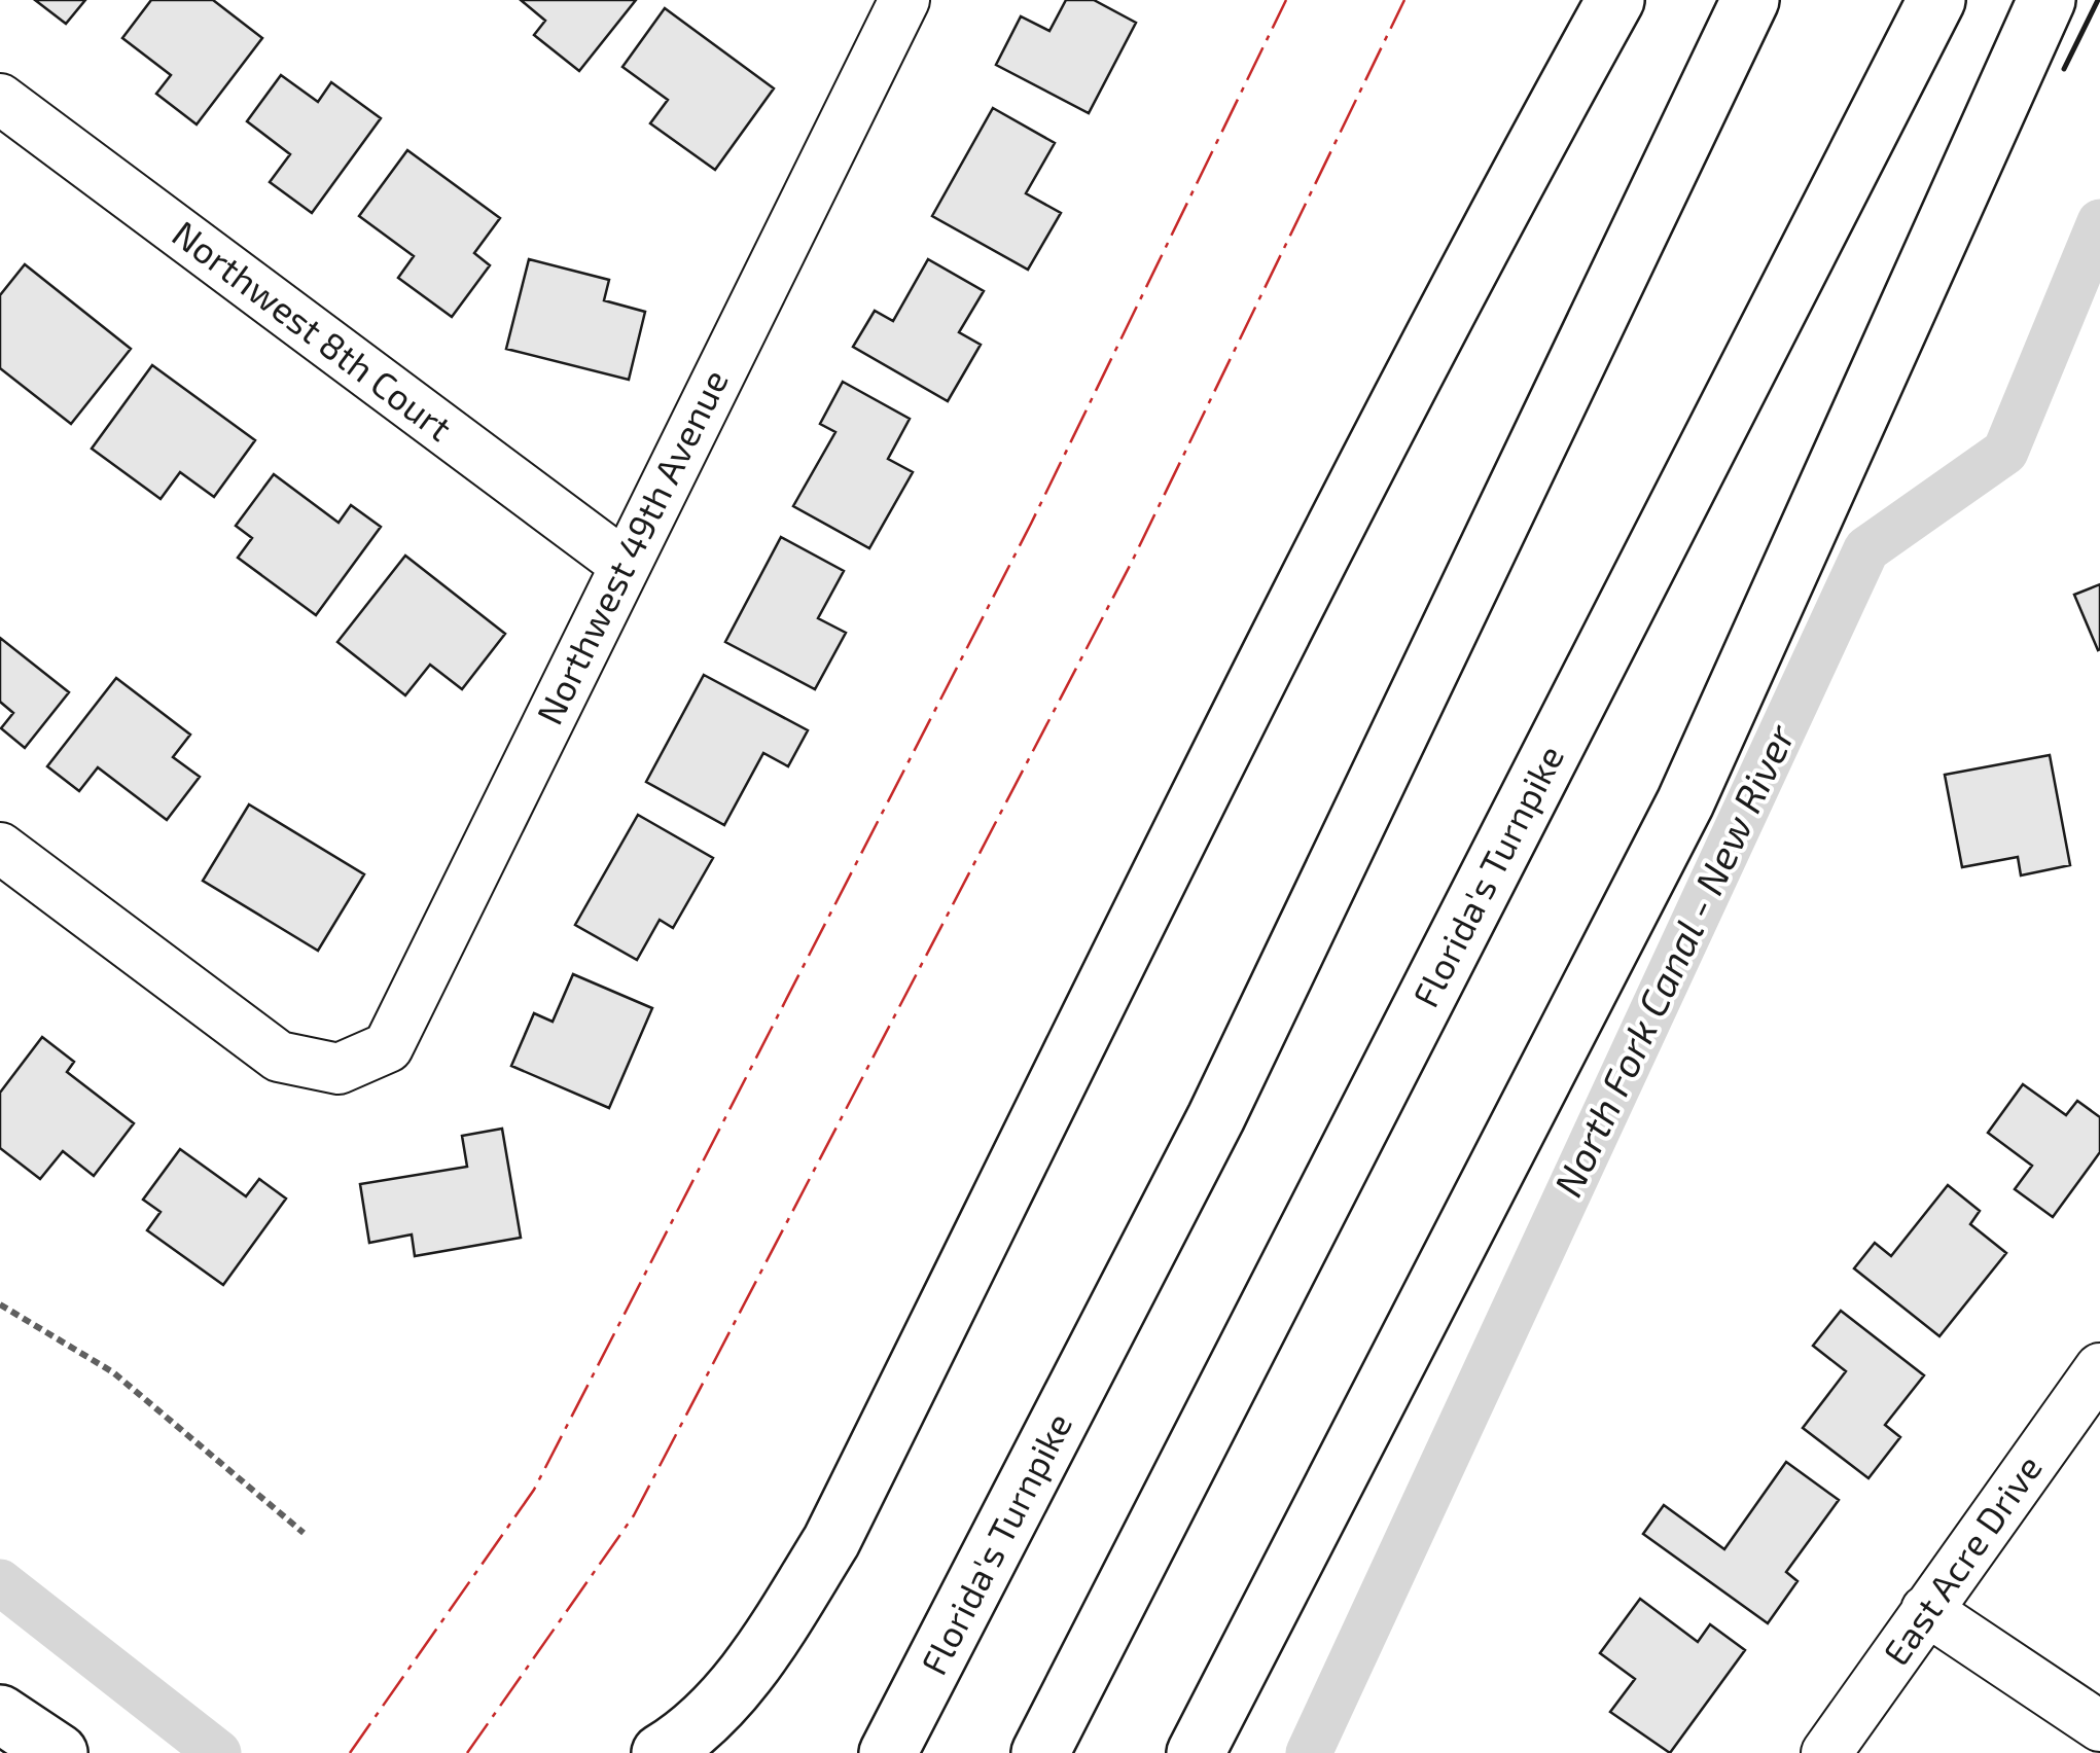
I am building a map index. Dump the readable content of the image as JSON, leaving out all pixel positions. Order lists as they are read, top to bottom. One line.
{"streets":{"highway":["Florida's Turnpike"],"street":["Northwest 8th Court","Northwest 49th Avenue","East Acre Drive"]},"crossings":[["Northwest 8th Court","Northwest 49th Avenue"]],"water":["North Fork Canal - New River"]}
